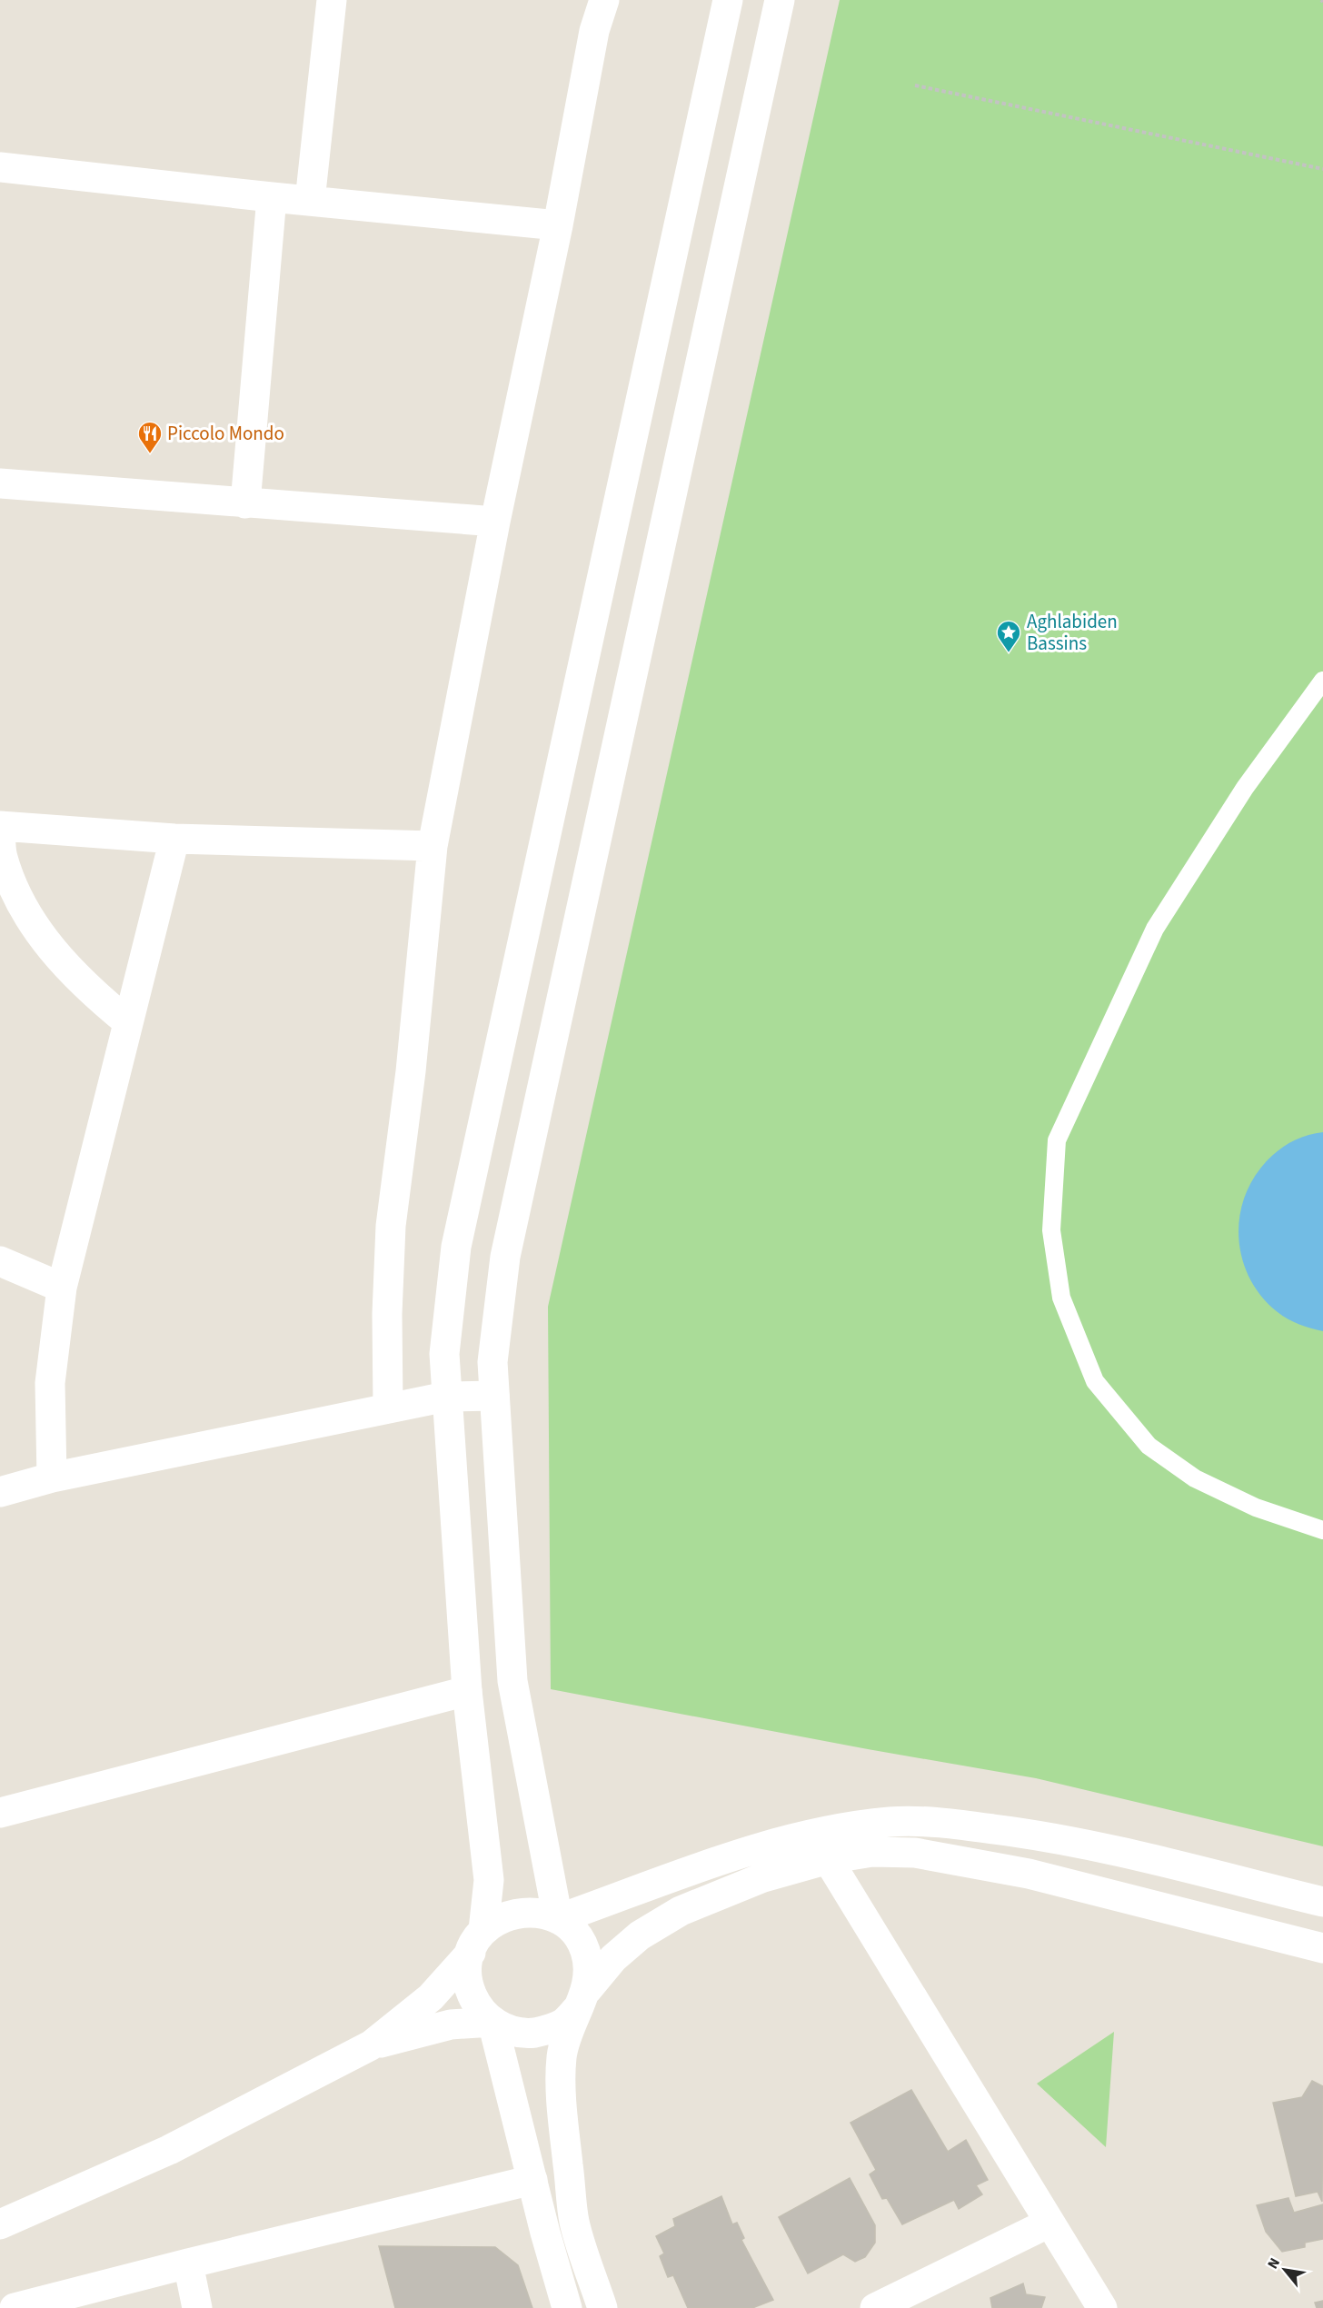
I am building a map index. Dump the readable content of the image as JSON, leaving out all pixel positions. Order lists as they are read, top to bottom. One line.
{"places":{"restaurant":["Piccolo Mondo"],"place":["Aghlabiden Bassins"]},"north":"top left"}
